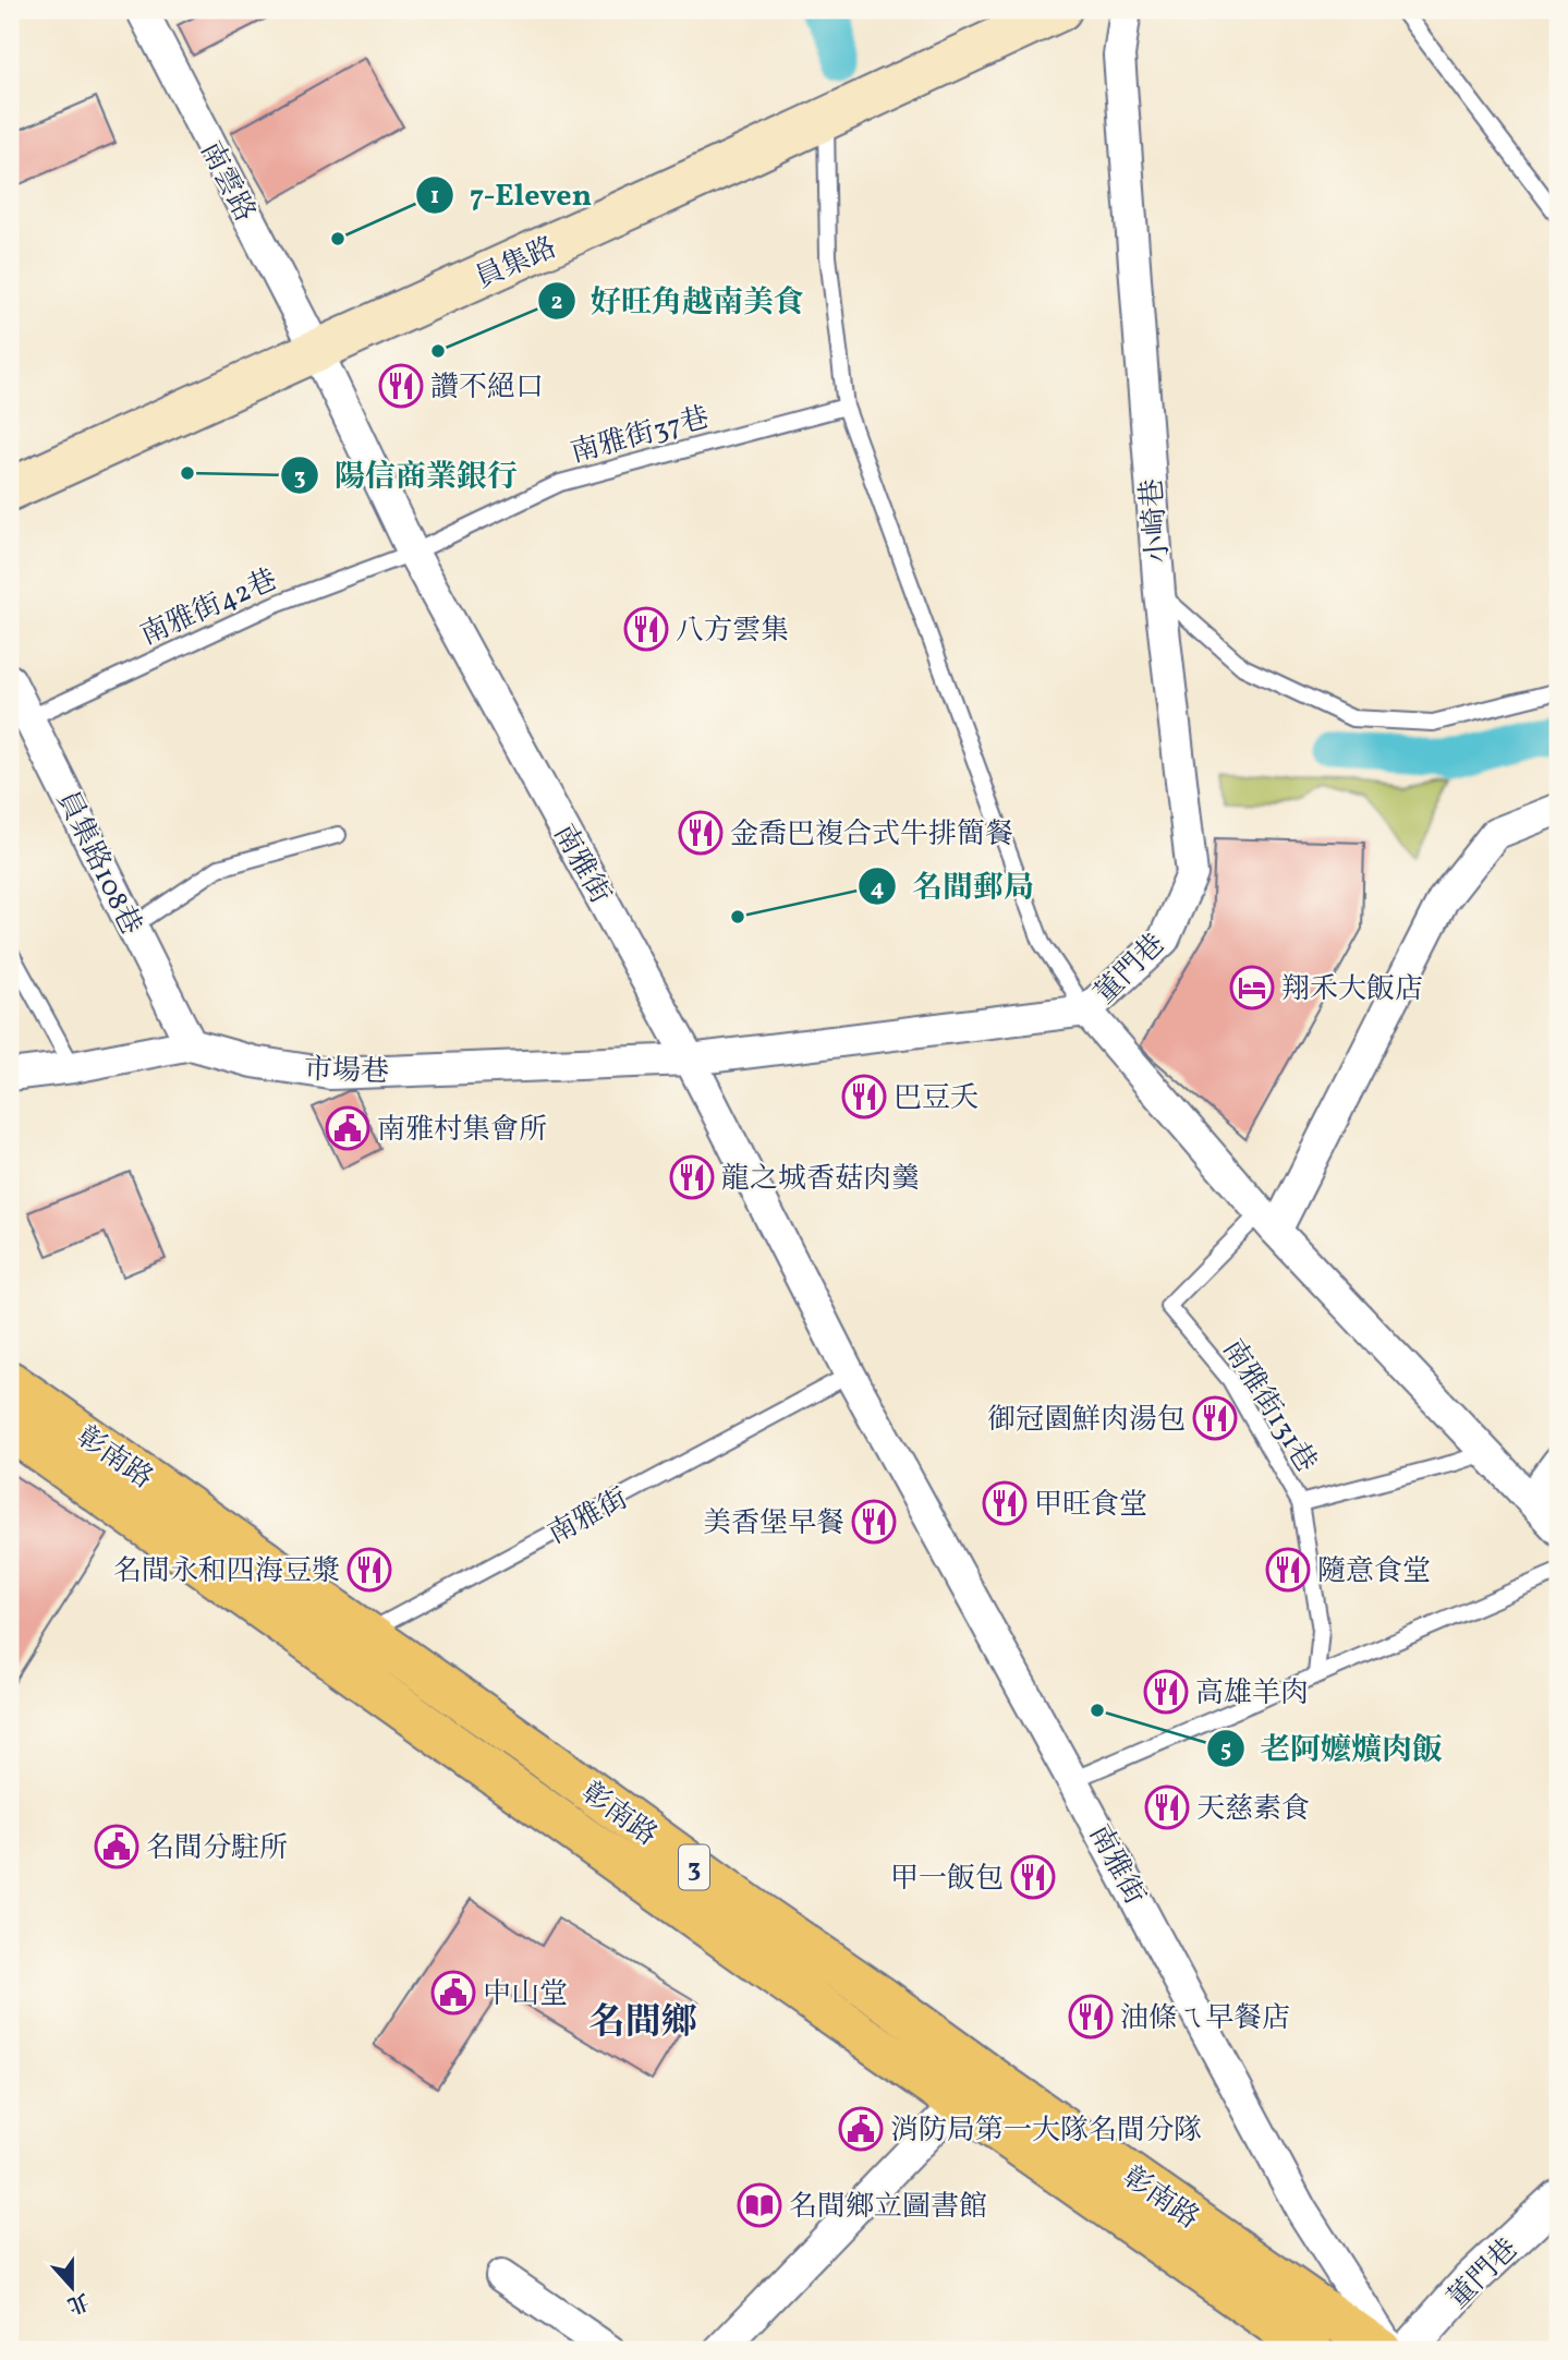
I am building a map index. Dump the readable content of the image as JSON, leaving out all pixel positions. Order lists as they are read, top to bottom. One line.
{"streets":{"main road":["員集路","彰南路","3"],"street":["南雲路","小崎巷","員集路108巷","南雅街","董門巷","市場巷"],"lane":["南雅街37巷","南雅街42巷","南雅街131巷"]},"crossings":[["南雲路","員集路"],["南雲路","南雅街"],["員集路","南雅街"],["南雅街37巷","南雅街42巷"],["南雅街37巷","南雅街"],["小崎巷","董門巷"],["南雅街42巷","員集路108巷"],["南雅街42巷","南雅街"],["員集路108巷","市場巷"],["南雅街","市場巷"],["南雅街","彰南路"],["董門巷","市場巷"],["董門巷","南雅街131巷"]],"districts":["名間鄉"],"places":{"other":["7-Eleven","好旺角越南美食","陽信商業銀行","名間郵局","老阿嬤爌肉飯"],"restaurant":["讚不絕口","八方雲集","金喬巴複合式牛排簡餐","巴豆夭","龍之城香菇肉羹","御冠園鮮肉湯包","甲旺食堂","美香堡早餐","名間永和四海豆漿","隨意食堂","高雄羊肉","天慈素食","甲一飯包","油條ㄟ早餐店"],"hotel":["翔禾大飯店"],"public building":["南雅村集會所","名間分駐所","中山堂","消防局第一大隊名間分隊"],"library":["名間鄉立圖書館"]},"north":"bottom"}
